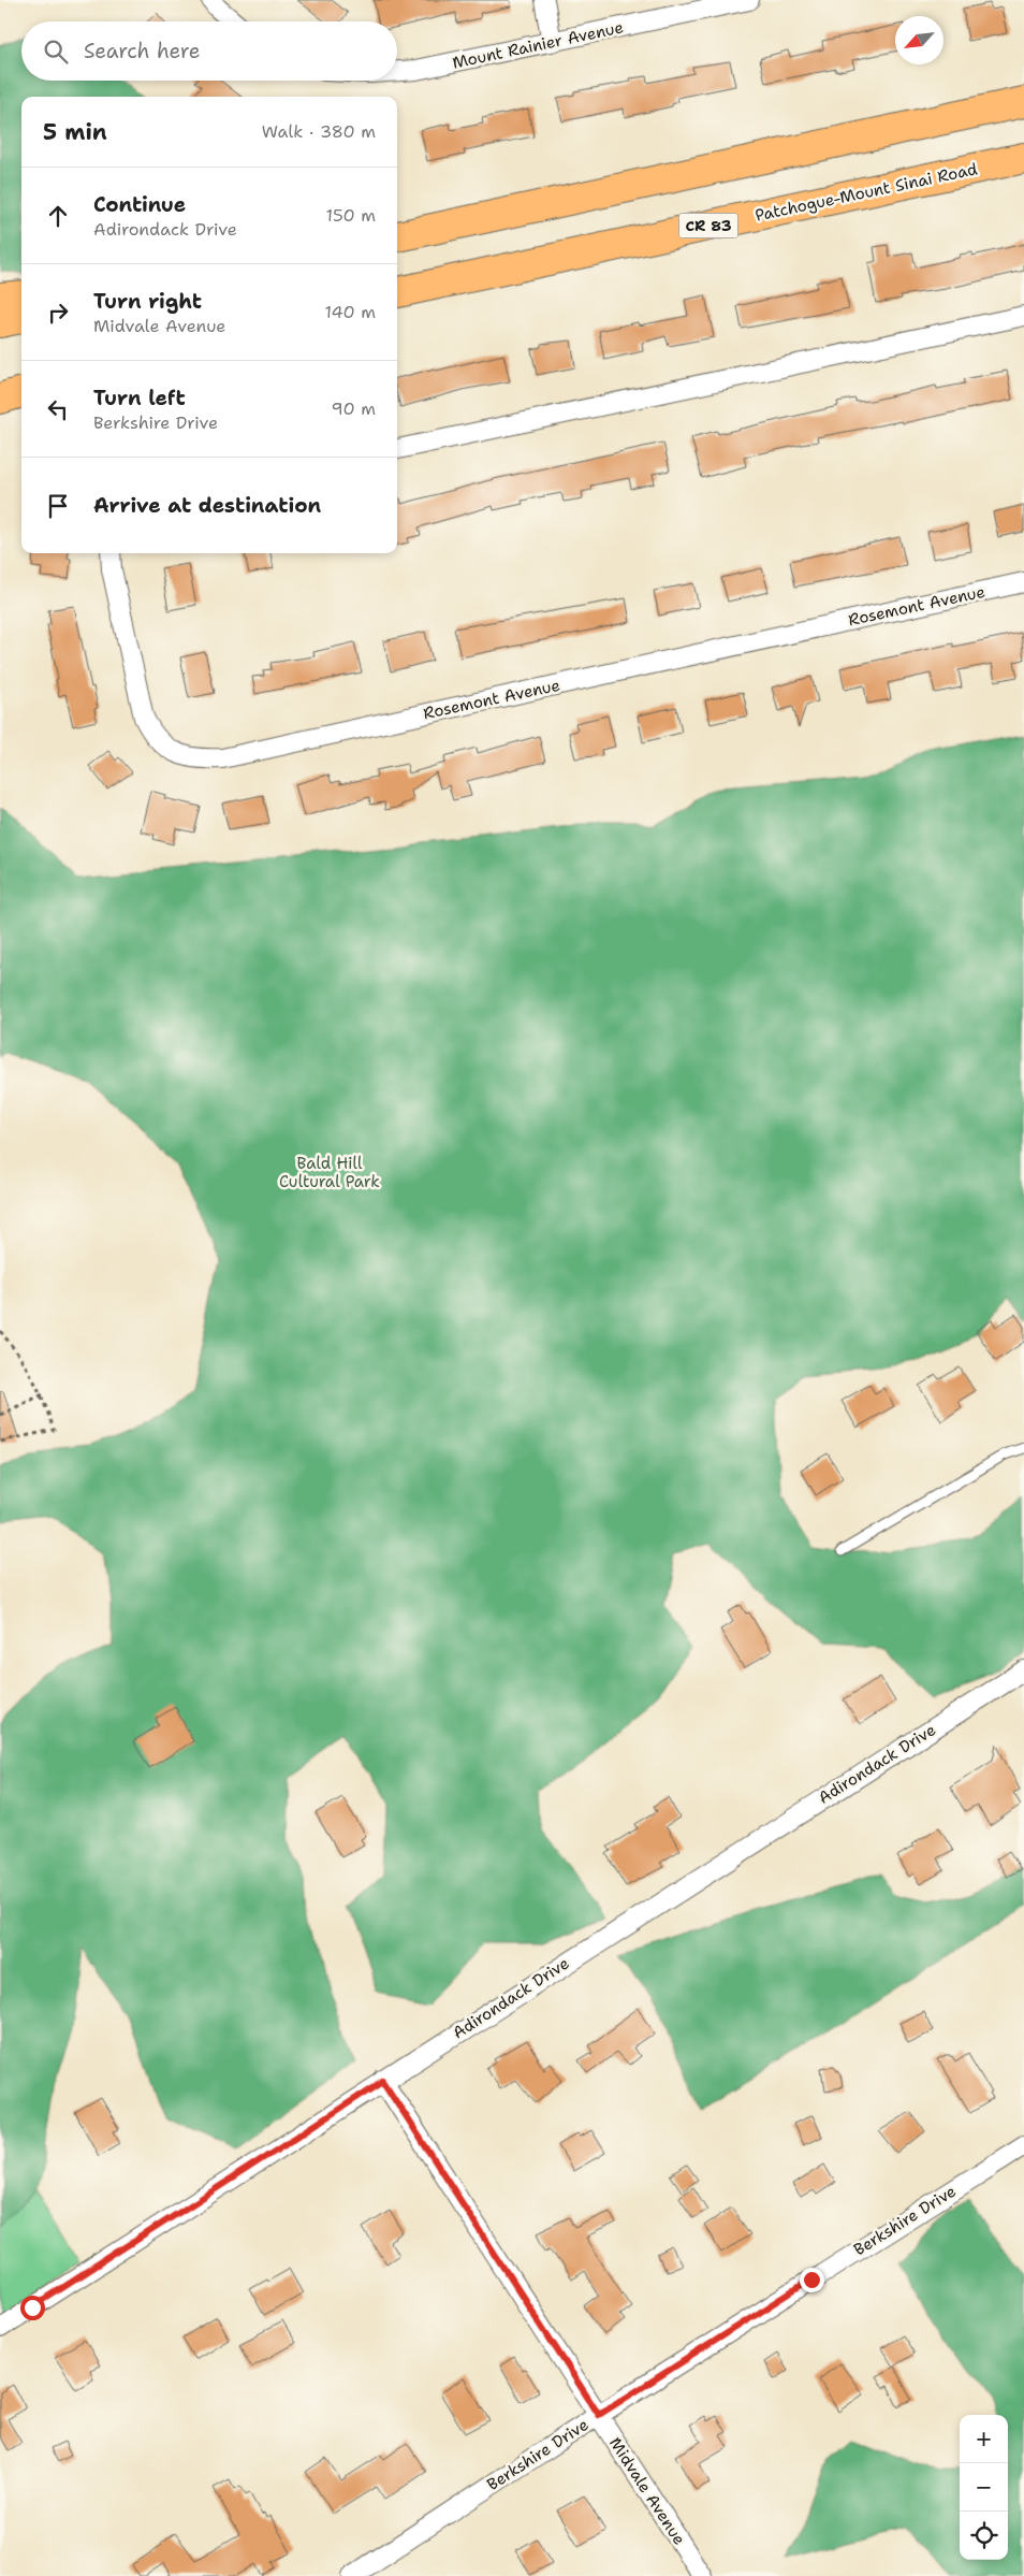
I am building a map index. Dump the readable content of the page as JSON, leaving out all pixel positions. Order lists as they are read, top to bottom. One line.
{"streets":{"highway":["Patchogue-Mount Sinai Road","CR 83"],"street":["Mount Rainier Avenue","Rosemont Avenue","Adirondack Drive","Berkshire Drive","Midvale Avenue"]},"crossings":[["Adirondack Drive","Midvale Avenue"],["Berkshire Drive","Midvale Avenue"]],"parks":["Bald Hill Cultural Park"],"north":"bottom left","page":{"search":"Search here","heading":["5 min","Walk · 380 m"],"list":[["Continue","Adirondack Drive","150 m"],["Turn right","Midvale Avenue","140 m"],["Turn left","Berkshire Drive","90 m"],"Arrive at destination"],"map_buttons":["+","−"]}}
